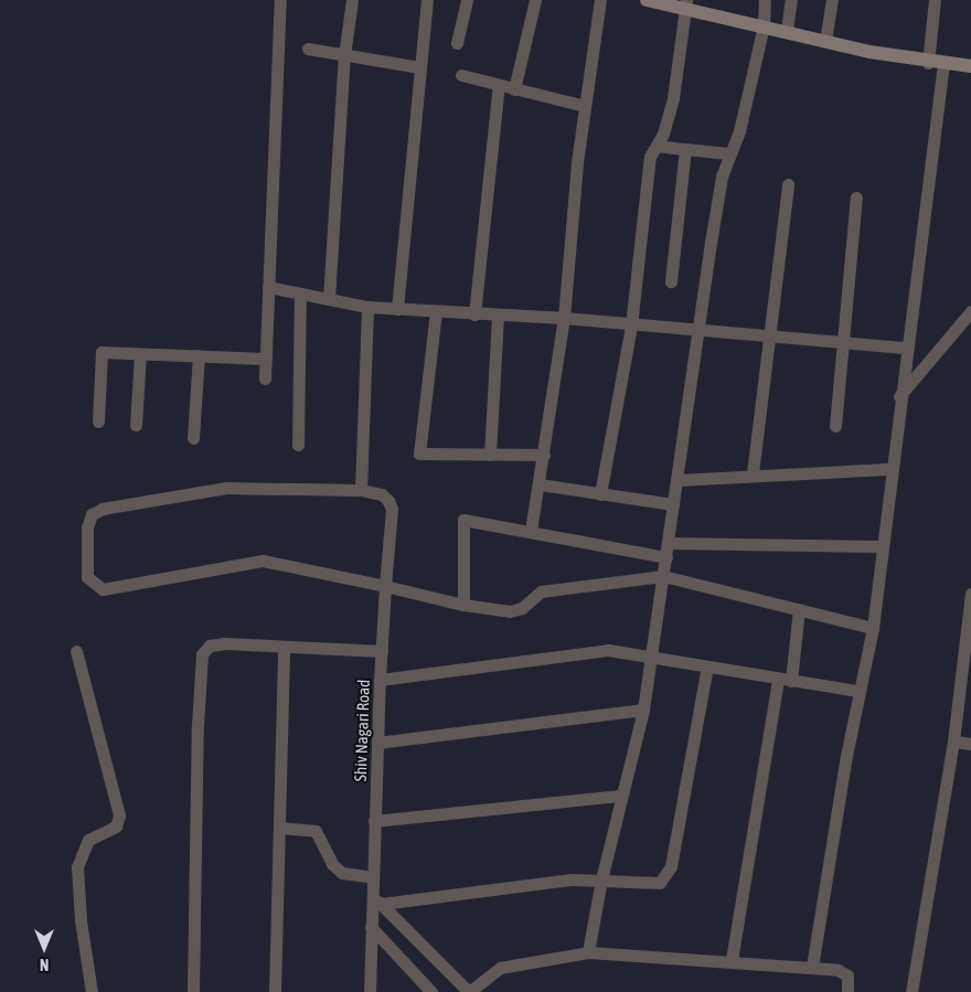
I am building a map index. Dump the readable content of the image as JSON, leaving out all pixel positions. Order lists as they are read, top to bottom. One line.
{"streets":{"street":["Shiv Nagari Road"]},"north":"bottom"}
